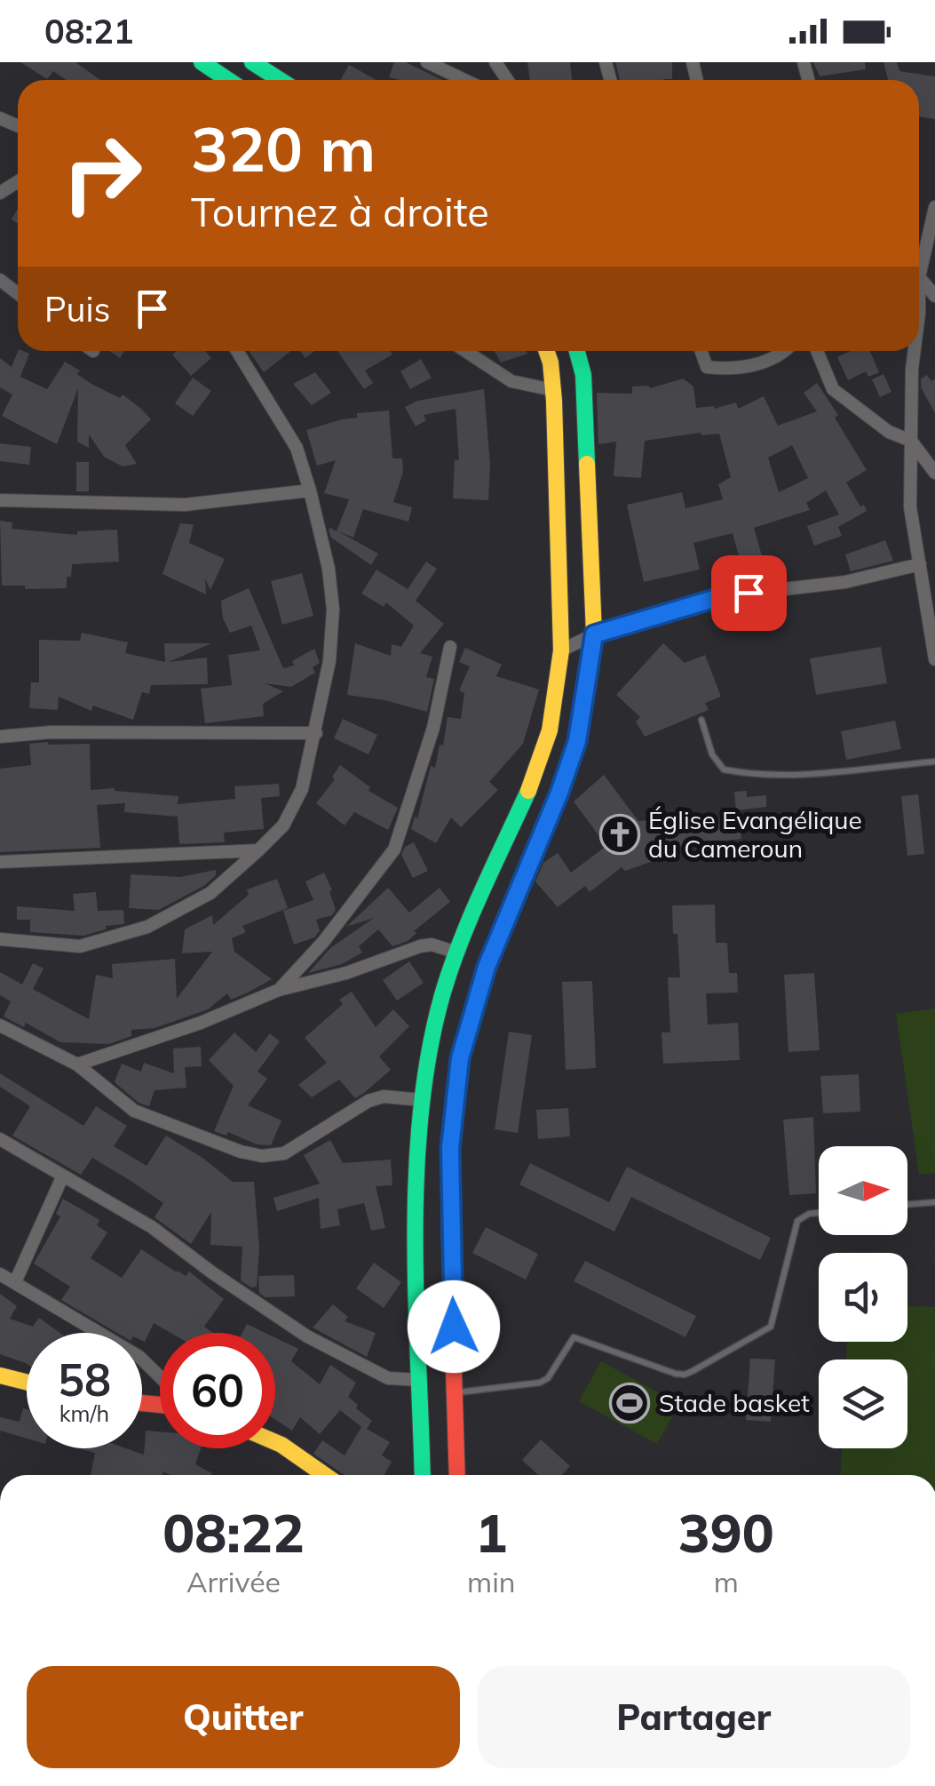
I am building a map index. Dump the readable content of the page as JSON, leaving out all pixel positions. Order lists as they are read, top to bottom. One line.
{"places":{"church":["Église Evangélique du Cameroun"],"sports":["Stade basket"]},"north":"right","page":{"status":"08:21","turn":["320 m","Tournez à droite"],"then":"Puis","speed":"58 km/h","limit":"60","eta":["08:22","Arrivée","1","min","390","m"],"buttons":["Quitter","Partager"]}}
